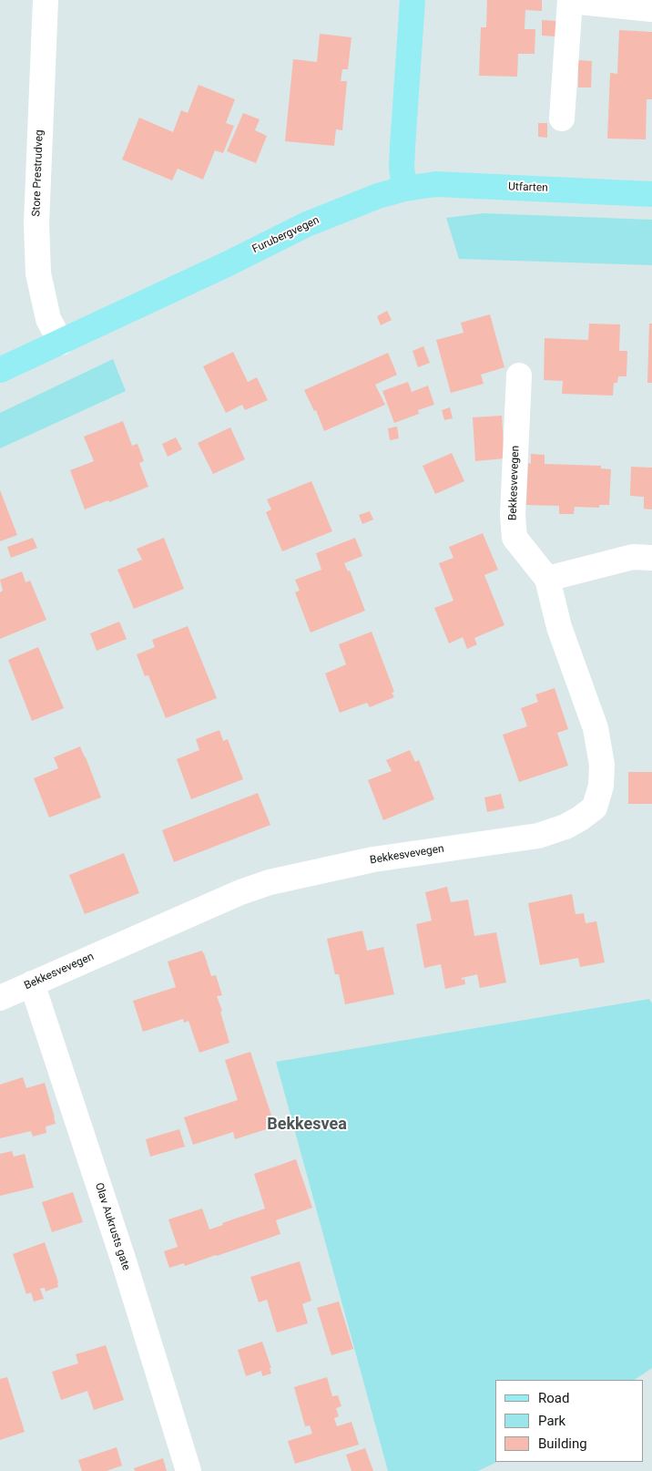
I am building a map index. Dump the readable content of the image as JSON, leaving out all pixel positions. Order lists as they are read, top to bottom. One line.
{"streets":{"main road":["Utfarten","Furubergvegen"],"street":["Store Prestrudveg","Bekkesvevegen","Olav Aukrusts gate"]},"crossings":[["Store Prestrudveg","Furubergvegen"],["Utfarten","Furubergvegen"],["Bekkesvevegen","Olav Aukrusts gate"]],"districts":["Bekkesvea"],"legend":["Road","Park","Building"]}
